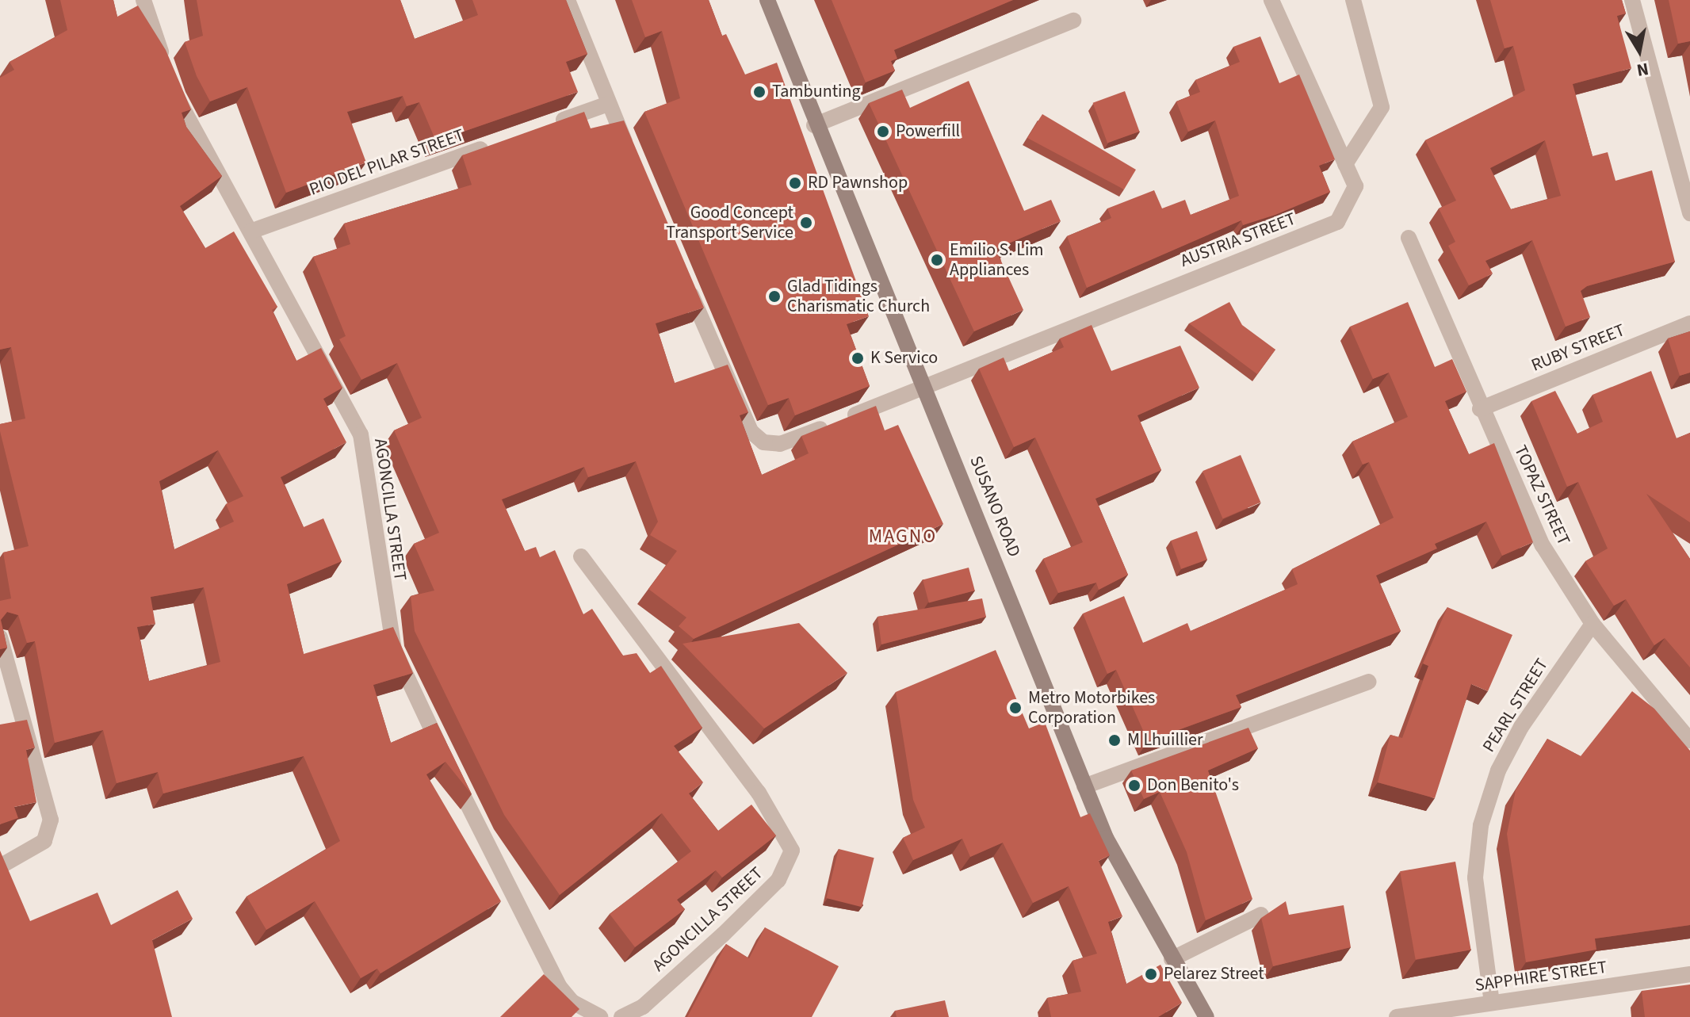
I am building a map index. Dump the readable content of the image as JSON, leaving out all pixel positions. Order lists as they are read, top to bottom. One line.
{"streets":{"main road":["SUSANO ROAD"],"street":["PIO DEL PILAR STREET","AUSTRIA STREET","RUBY STREET","TOPAZ STREET","AGONCILLA STREET","PEARL STREET","SAPPHIRE STREET"]},"crossings":[["PIO DEL PILAR STREET","AGONCILLA STREET"],["AUSTRIA STREET","SUSANO ROAD"],["RUBY STREET","TOPAZ STREET"],["TOPAZ STREET","PEARL STREET"],["PEARL STREET","SAPPHIRE STREET"]],"districts":["MAGNO"],"places":["Tambunting","Powerfill","RD Pawnshop","Good Concept Transport Service","Emilio S. Lim Appliances","Glad Tidings Charismatic Church","K Servico","Metro Motorbikes Corporation","M Lhuillier","Don Benito's","Pelarez Street"],"north":"bottom"}
